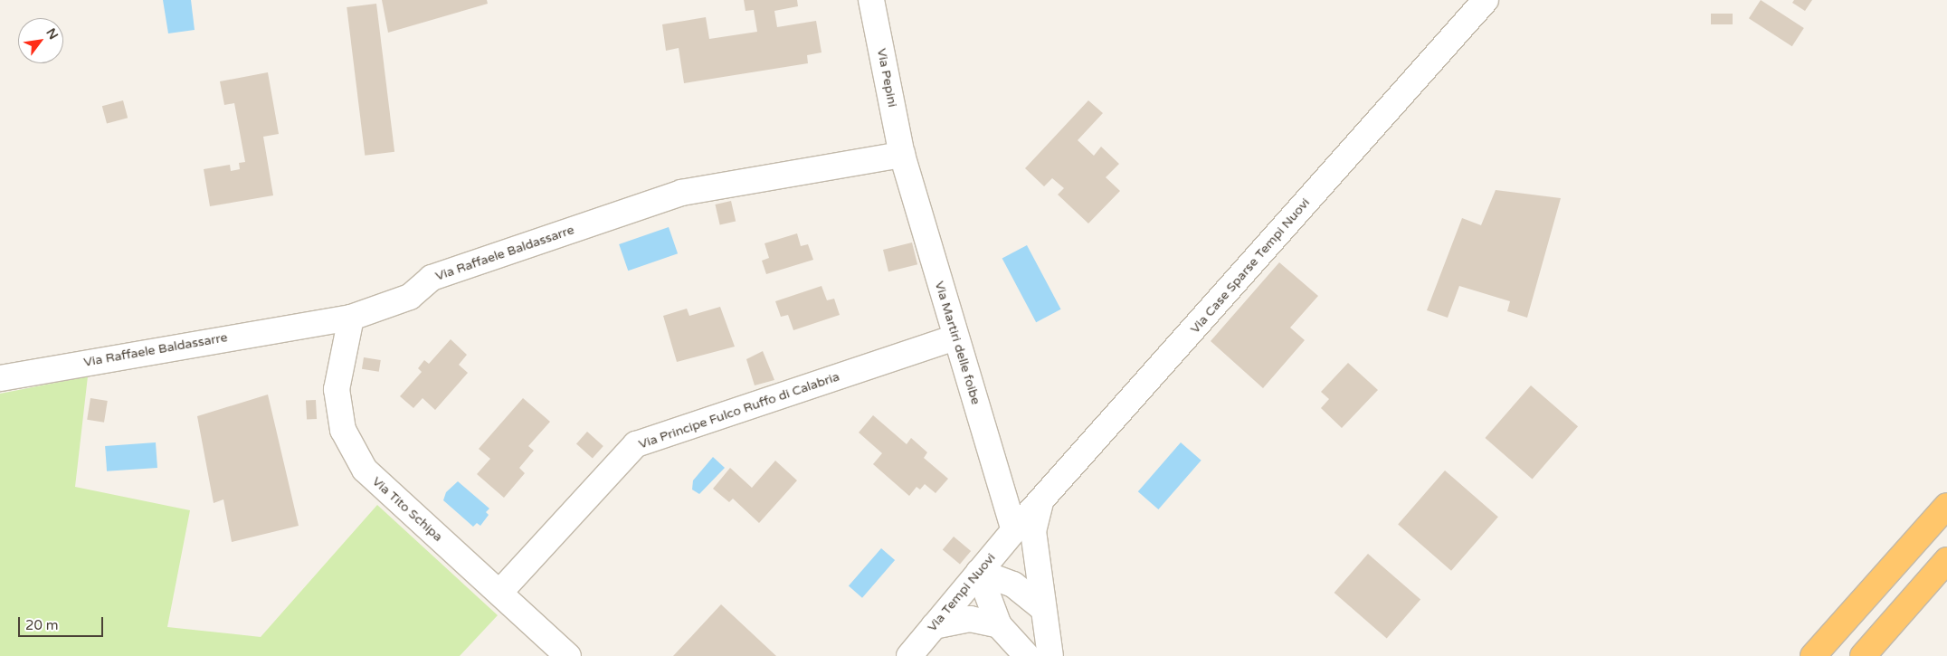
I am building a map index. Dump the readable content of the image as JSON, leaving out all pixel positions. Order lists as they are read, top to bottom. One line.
{"streets":{"street":["Via Pepini","Via Raffaele Baldassarre","Via Case Sparse Tempi Nuovi","Via Martiri delle foibe","Via Principe Fulco Ruffo di Calabria","Via Tito Schipa","Via Tempi Nuovi"]},"crossings":[["Via Pepini","Via Raffaele Baldassarre"],["Via Pepini","Via Martiri delle foibe"],["Via Raffaele Baldassarre","Via Martiri delle foibe"],["Via Raffaele Baldassarre","Via Tito Schipa"],["Via Case Sparse Tempi Nuovi","Via Martiri delle foibe"],["Via Case Sparse Tempi Nuovi","Via Tempi Nuovi"],["Via Martiri delle foibe","Via Principe Fulco Ruffo di Calabria"],["Via Martiri delle foibe","Via Tempi Nuovi"],["Via Principe Fulco Ruffo di Calabria","Via Tito Schipa"]],"scale_bar":"20 m","north":"top right"}
